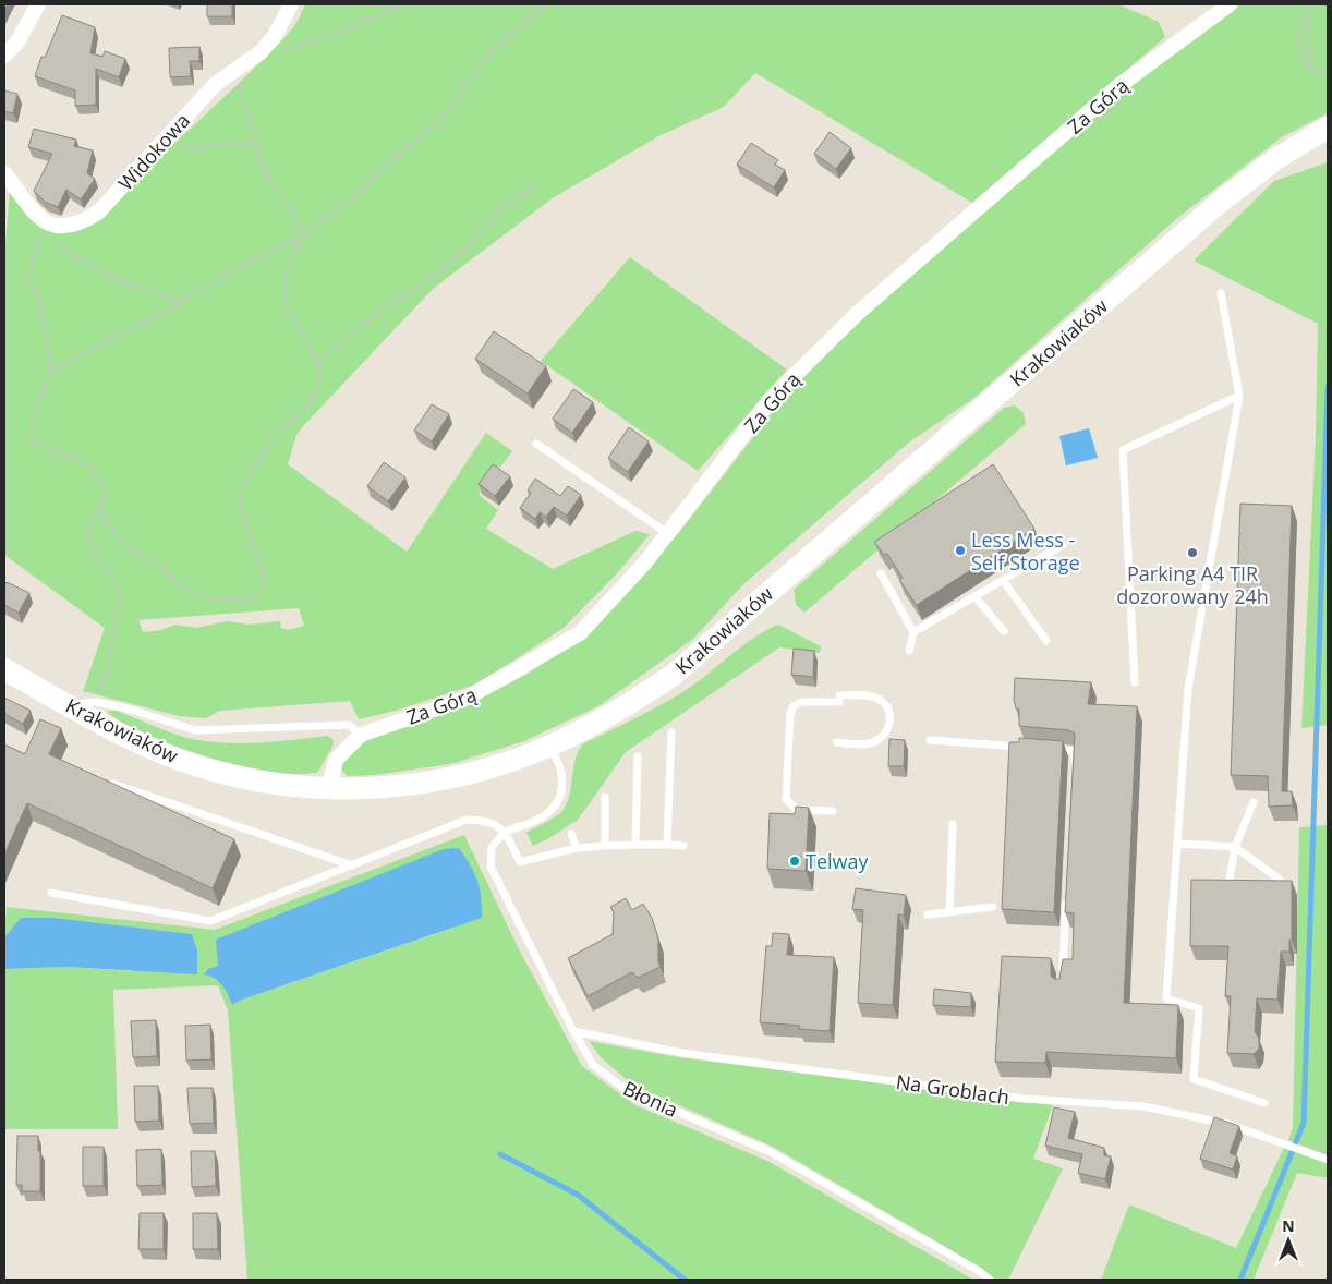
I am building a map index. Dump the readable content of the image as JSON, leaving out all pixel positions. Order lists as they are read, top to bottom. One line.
{"streets":{"main road":["Krakowiaków"],"street":["Za Górą","Widokowa"],"lane":["Na Groblach","Błonia"]},"crossings":[["Za Górą","Krakowiaków"],["Na Groblach","Błonia"]],"places":["Less Mess - Self Storage","Parking A4 TIR dozorowany 24h","Telway"],"north":"top"}
